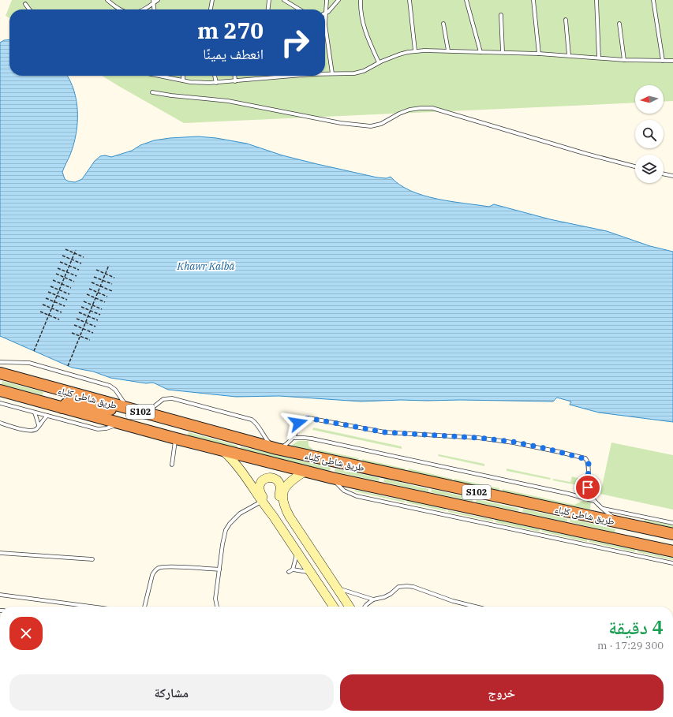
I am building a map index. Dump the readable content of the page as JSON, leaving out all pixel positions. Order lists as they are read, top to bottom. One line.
{"streets":{"highway":["طريق شاطئ كلباء","S102"]},"water":["Khawr Kalbā"],"north":"left","page":{"turn":["270 m","انعطف يمينًا"],"heading":["4 دقيقة","300 m · 17:29"],"buttons":["خروج","مشاركة"]}}
